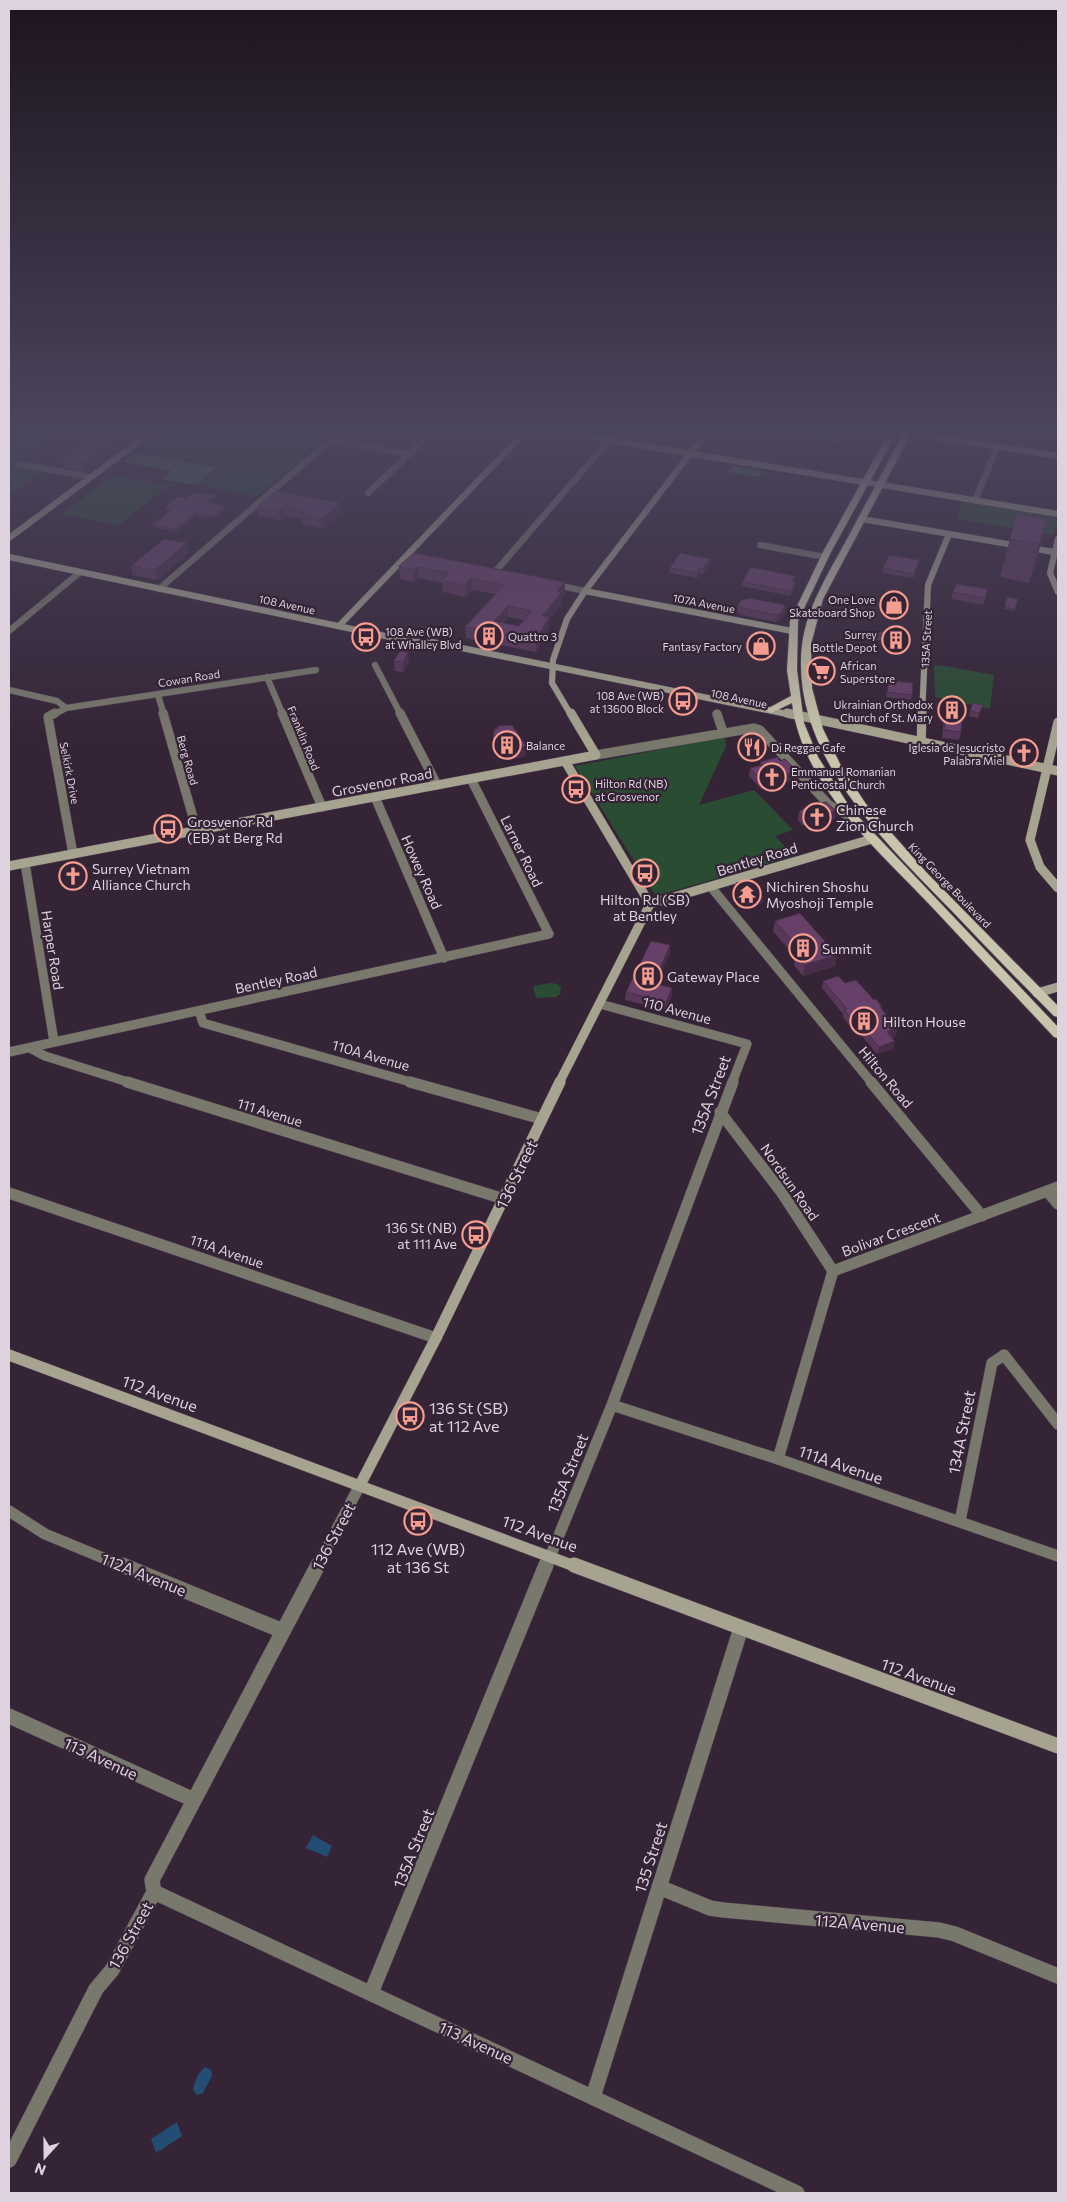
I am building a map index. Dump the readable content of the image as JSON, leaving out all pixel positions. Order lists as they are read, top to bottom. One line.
{"streets":{"main road":["King George Boulevard"],"street":["107A Avenue","108 Avenue","135A Street","Cowan Road","Franklin Road","Berg Road","Selkirk Drive","Grosvenor Road","Larner Road","Bentley Road","Howey Road","Harper Road","110 Avenue","110A Avenue","Hilton Road","111 Avenue","136 Street","Nordsun Road","Bolivar Crescent","111A Avenue","112 Avenue","134A Street","112A Avenue","113 Avenue","135 Street"]},"crossings":[["107A Avenue","King George Boulevard"],["108 Avenue","135A Street"],["108 Avenue","King George Boulevard"],["135A Street","110 Avenue"],["135A Street","Nordsun Road"],["135A Street","111A Avenue"],["135A Street","112 Avenue"],["135A Street","113 Avenue"],["Cowan Road","Franklin Road"],["Cowan Road","Berg Road"],["Cowan Road","Selkirk Drive"],["Franklin Road","Grosvenor Road"],["Berg Road","Grosvenor Road"],["Selkirk Drive","Grosvenor Road"],["Grosvenor Road","Larner Road"],["Grosvenor Road","Howey Road"],["Grosvenor Road","King George Boulevard"],["Grosvenor Road","Harper Road"],["Larner Road","Bentley Road"],["Bentley Road","Howey Road"],["Bentley Road","King George Boulevard"],["Bentley Road","Harper Road"],["Bentley Road","110A Avenue"],["Bentley Road","Hilton Road"],["Bentley Road","111 Avenue"],["Bentley Road","136 Street"],["110 Avenue","136 Street"],["110A Avenue","136 Street"],["Hilton Road","Bolivar Crescent"],["111 Avenue","136 Street"],["136 Street","111A Avenue"],["136 Street","112 Avenue"],["136 Street","112A Avenue"],["136 Street","113 Avenue"],["Nordsun Road","Bolivar Crescent"],["Bolivar Crescent","111A Avenue"],["111A Avenue","134A Street"],["112 Avenue","135 Street"],["112A Avenue","135 Street"],["113 Avenue","135 Street"]],"places":{"shop":["One Love Skateboard Shop","Fantasy Factory"],"building":["Quattro 3","Surrey Bottle Depot","Ukrainian Orthodox Church of St. Mary","Balance","Summit","Gateway Place","Hilton House"],"bus stop":["108 Ave (WB) at Whalley Blvd","108 Ave (WB) at 13600 Block","Hilton Rd (NB) at Grosvenor","Grosvenor Rd (EB) at Berg Rd","Hilton Rd (SB) at Bentley","136 St (NB) at 111 Ave","136 St (SB) at 112 Ave","112 Ave (WB) at 136 St"],"supermarket":["African Superstore"],"restaurant":["Di Reggae Cafe"],"church":["Iglesia de Jesucristo Palabra Miel","Emmanuel Romanian Penticostal Church","Chinese Zion Church","Surrey Vietnam Alliance Church"],"temple":["Nichiren Shoshu Myoshoji Temple"]},"north":"bottom"}
